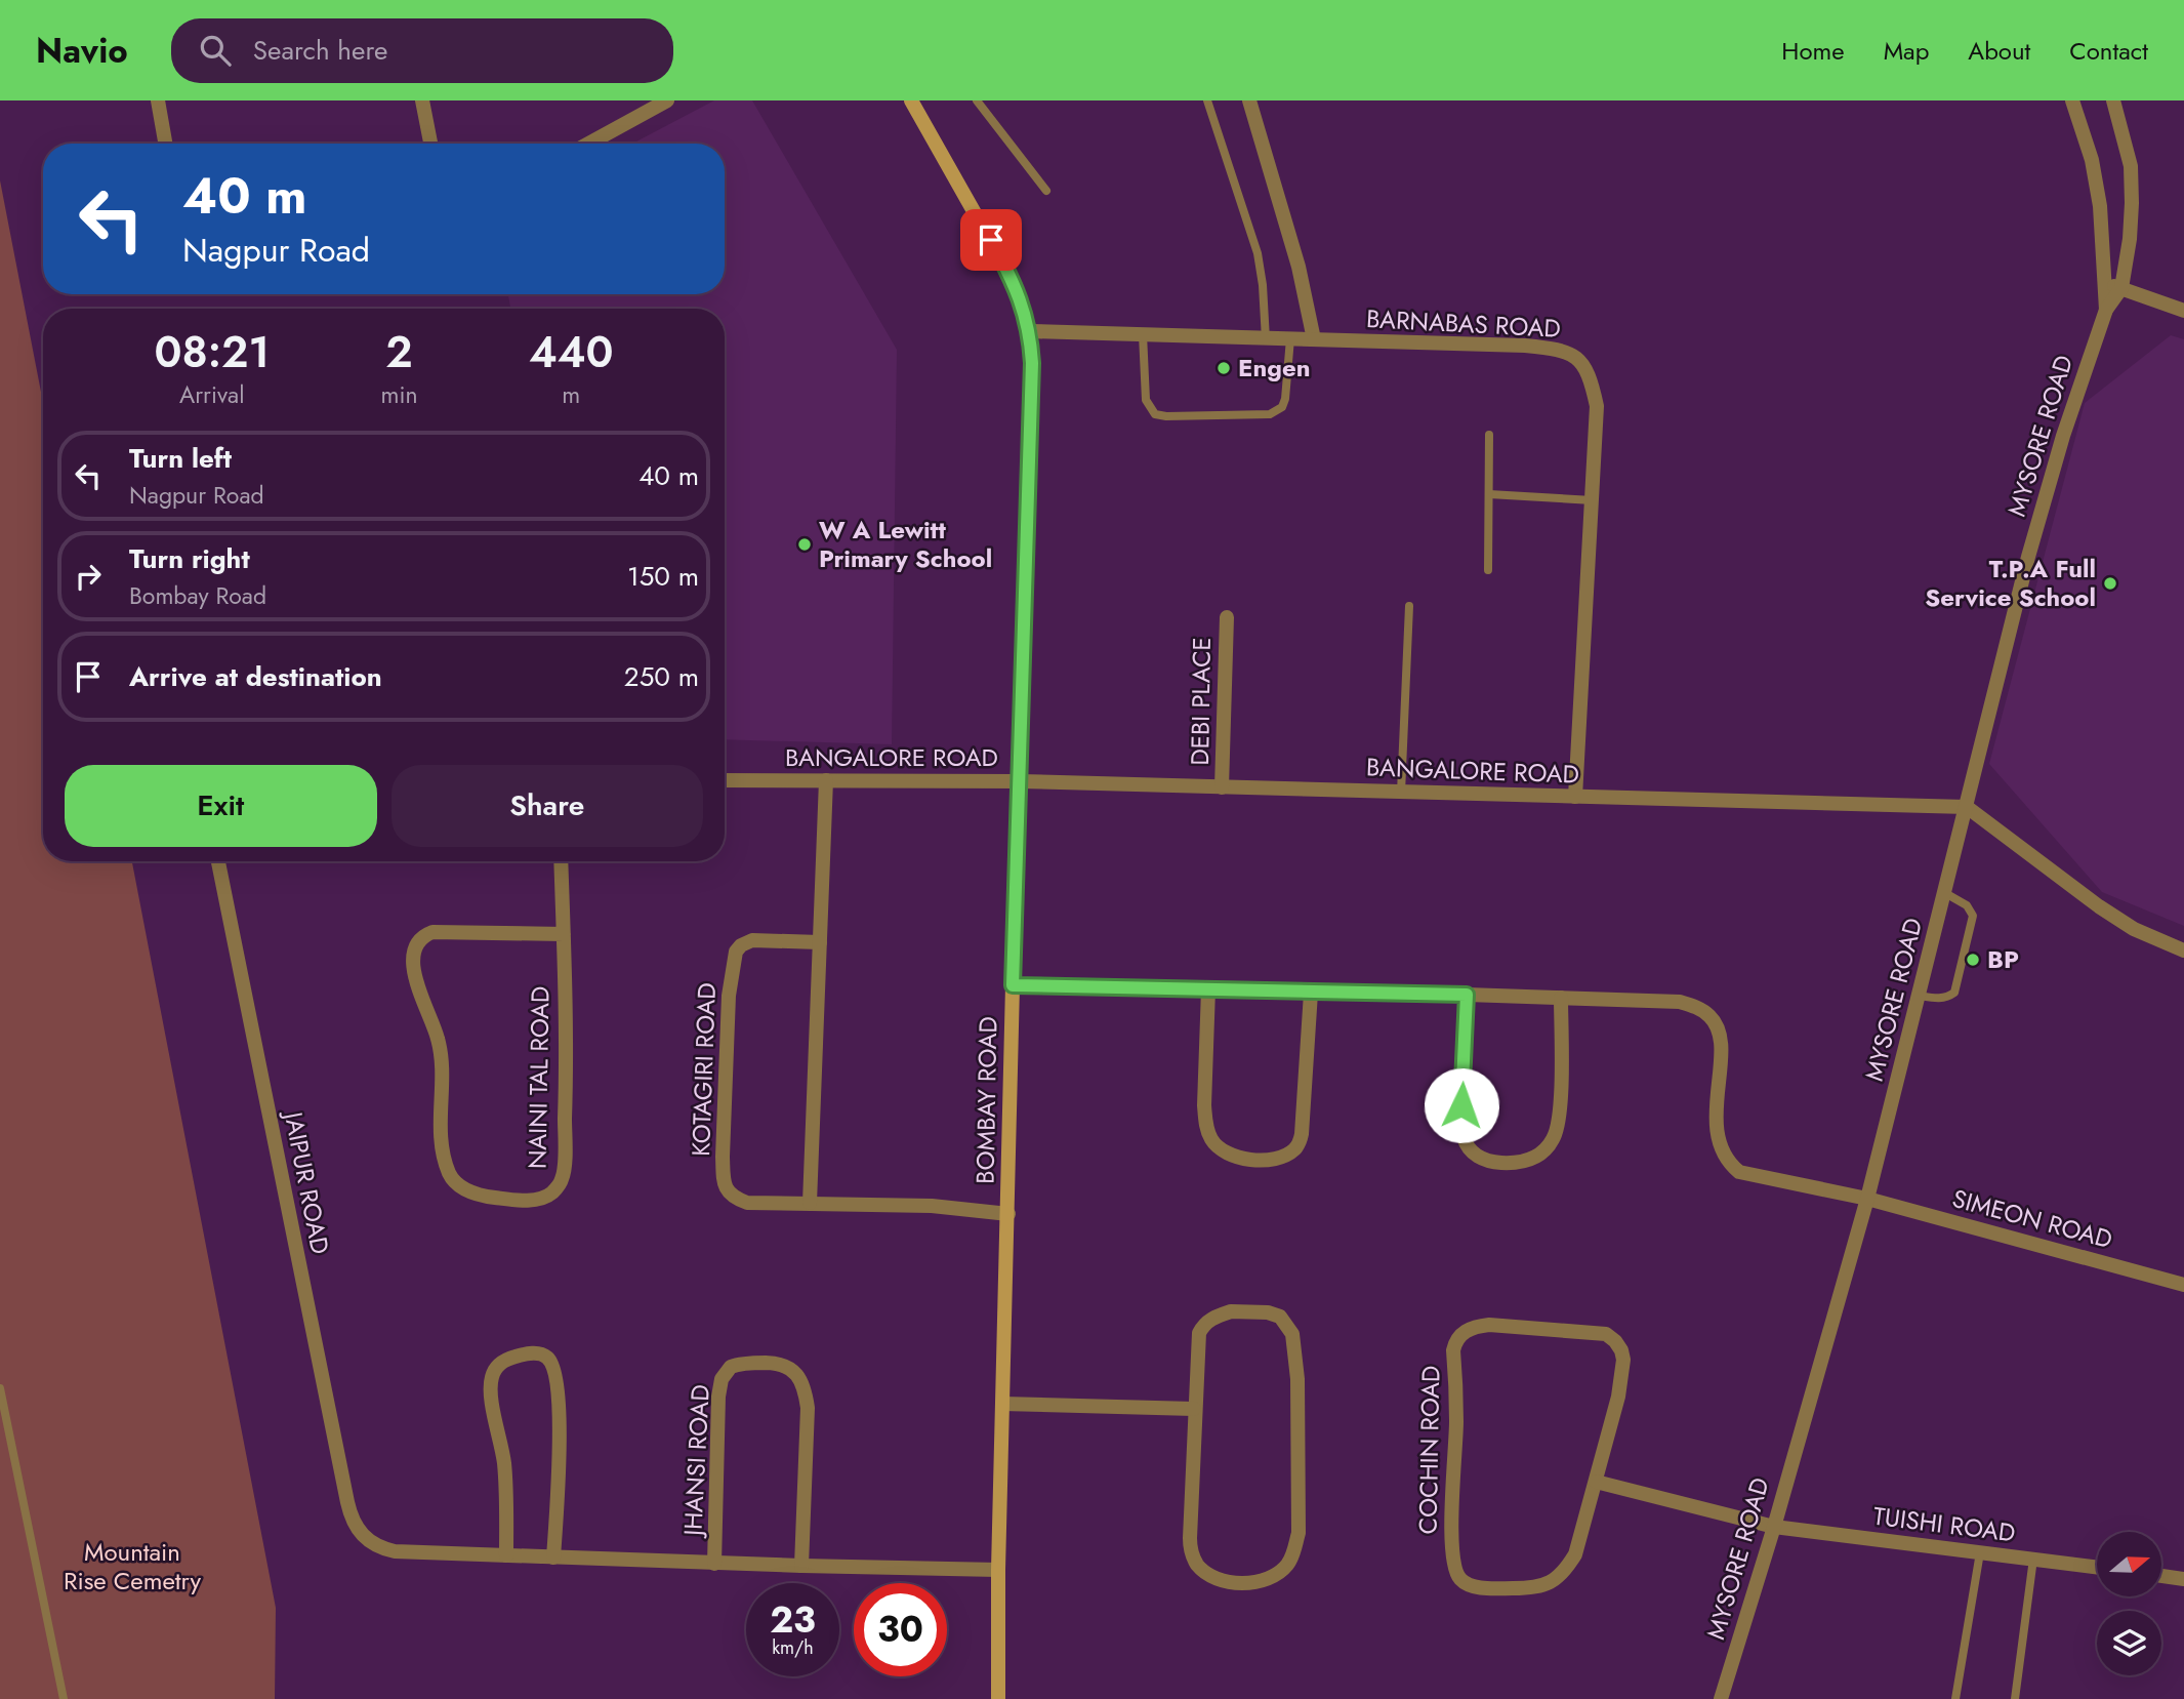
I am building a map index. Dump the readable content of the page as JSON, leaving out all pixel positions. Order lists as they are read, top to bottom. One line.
{"streets":{"street":["BARNABAS ROAD","MYSORE ROAD","DEBI PLACE","BANGALORE ROAD","KOTAGIRI ROAD","NAINI TAL ROAD","BOMBAY ROAD","JAIPUR ROAD","SIMEON ROAD","COCHIN ROAD","JHANSI ROAD","TUISHI ROAD"]},"crossings":[["BARNABAS ROAD","BANGALORE ROAD"],["BARNABAS ROAD","BOMBAY ROAD"],["MYSORE ROAD","BANGALORE ROAD"],["MYSORE ROAD","SIMEON ROAD"],["MYSORE ROAD","TUISHI ROAD"],["DEBI PLACE","BANGALORE ROAD"],["BANGALORE ROAD","BOMBAY ROAD"],["KOTAGIRI ROAD","BOMBAY ROAD"],["BOMBAY ROAD","SIMEON ROAD"],["BOMBAY ROAD","JHANSI ROAD"],["JAIPUR ROAD","JHANSI ROAD"]],"parks":["Mountain Rise Cemetry"],"places":["Engen","W A Lewitt Primary School","T.P.A Full Service School","BP"],"north":"right","page":{"header":"Navio","search":"Search here","nav":["Home","Map","About","Contact"],"turn":["40 m","Nagpur Road"],"eta":["08:21","Arrival","2","min","440","m"],"list":[{"name":"Turn left","note":"Nagpur Road","value":"40 m"},{"name":"Turn right","note":"Bombay Road","value":"150 m"},{"name":"Arrive at destination","value":"250 m"}],"buttons":["Exit","Share"],"speed":"23 km/h","limit":"30"}}
